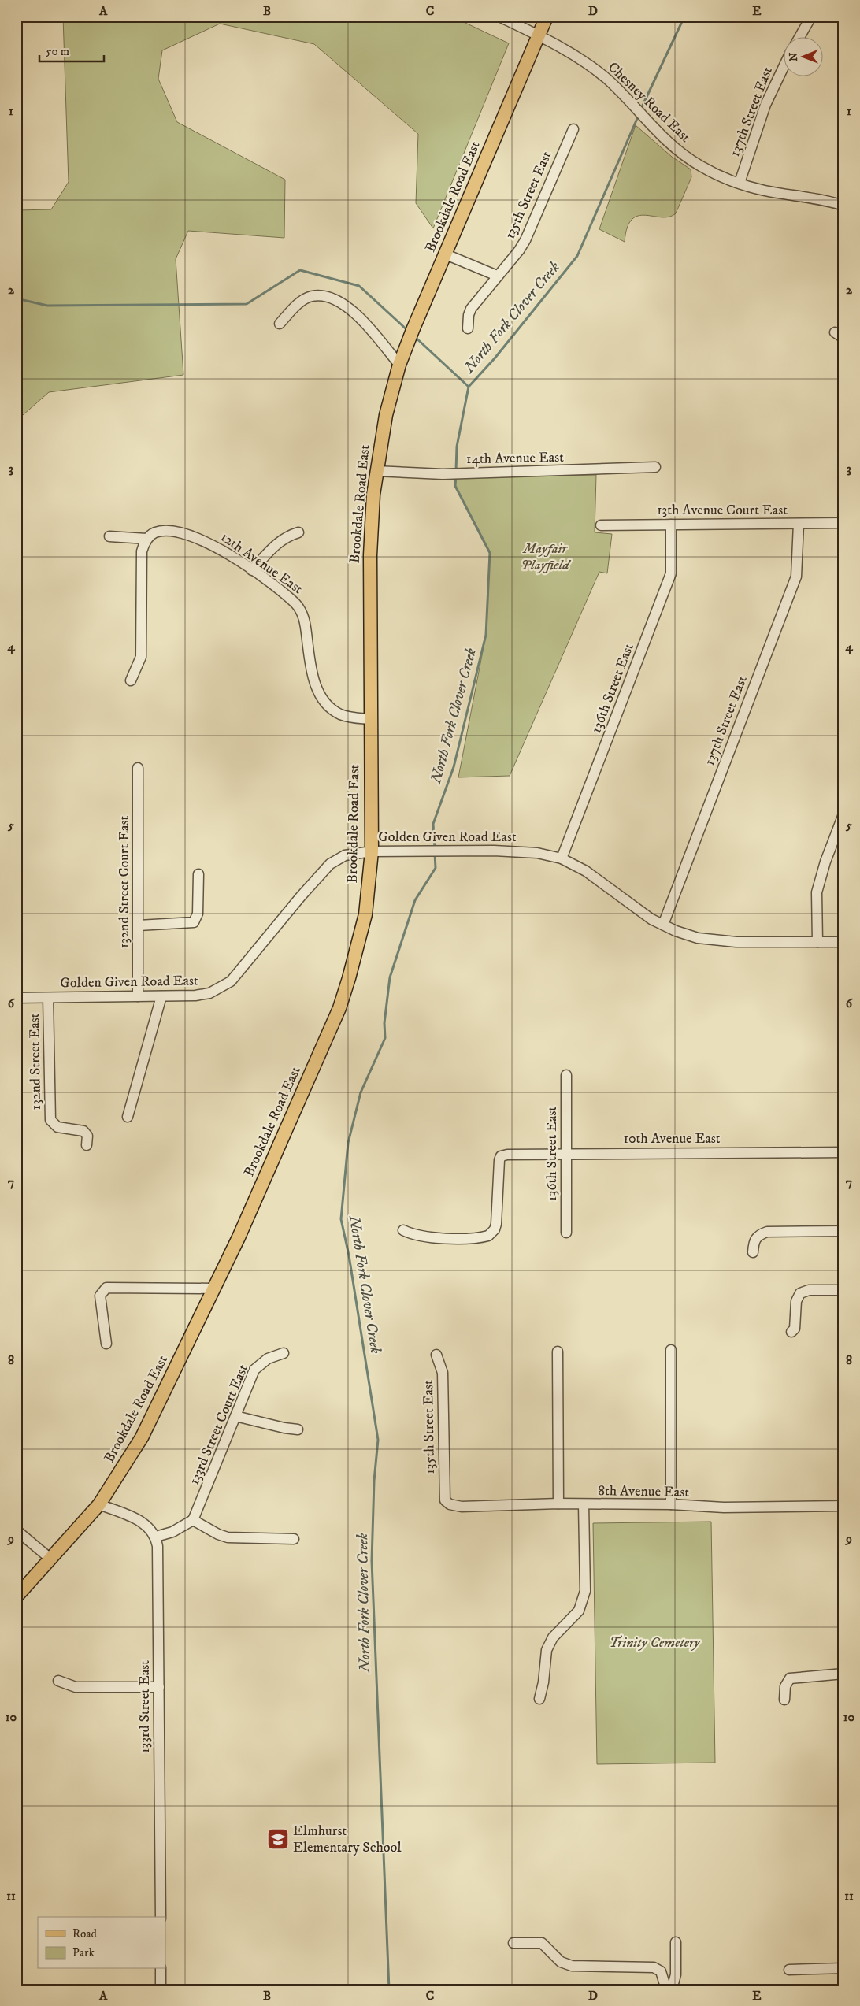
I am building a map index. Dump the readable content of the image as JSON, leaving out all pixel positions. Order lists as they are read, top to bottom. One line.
{"streets":{"main road":["Brookdale Road East"],"street":["Chesney Road East","137th Street East","135th Street East","14th Avenue East","13th Avenue Court East","12th Avenue East","136th Street East","Golden Given Road East","132nd Street Court East","132nd Street East","10th Avenue East","133rd Street Court East","8th Avenue East","133rd Street East"]},"crossings":[["Chesney Road East","137th Street East"],["Chesney Road East","Brookdale Road East"],["137th Street East","13th Avenue Court East"],["137th Street East","Golden Given Road East"],["135th Street East","8th Avenue East"],["Brookdale Road East","14th Avenue East"],["Brookdale Road East","12th Avenue East"],["Brookdale Road East","Golden Given Road East"],["13th Avenue Court East","136th Street East"],["136th Street East","Golden Given Road East"],["136th Street East","10th Avenue East"],["Golden Given Road East","132nd Street Court East"],["Golden Given Road East","132nd Street East"]],"water":["North Fork Clover Creek"],"parks":["Mayfair Playfield","Trinity Cemetery"],"places":{"school or university":["Elmhurst Elementary School"]},"legend":["Road","Park"],"scale_bar":"50 m","north":"left","grid":{"columns":["A","B","C","D","E"],"rows":["1","2","3","4","5","6","7","8","9","10","11"]}}
